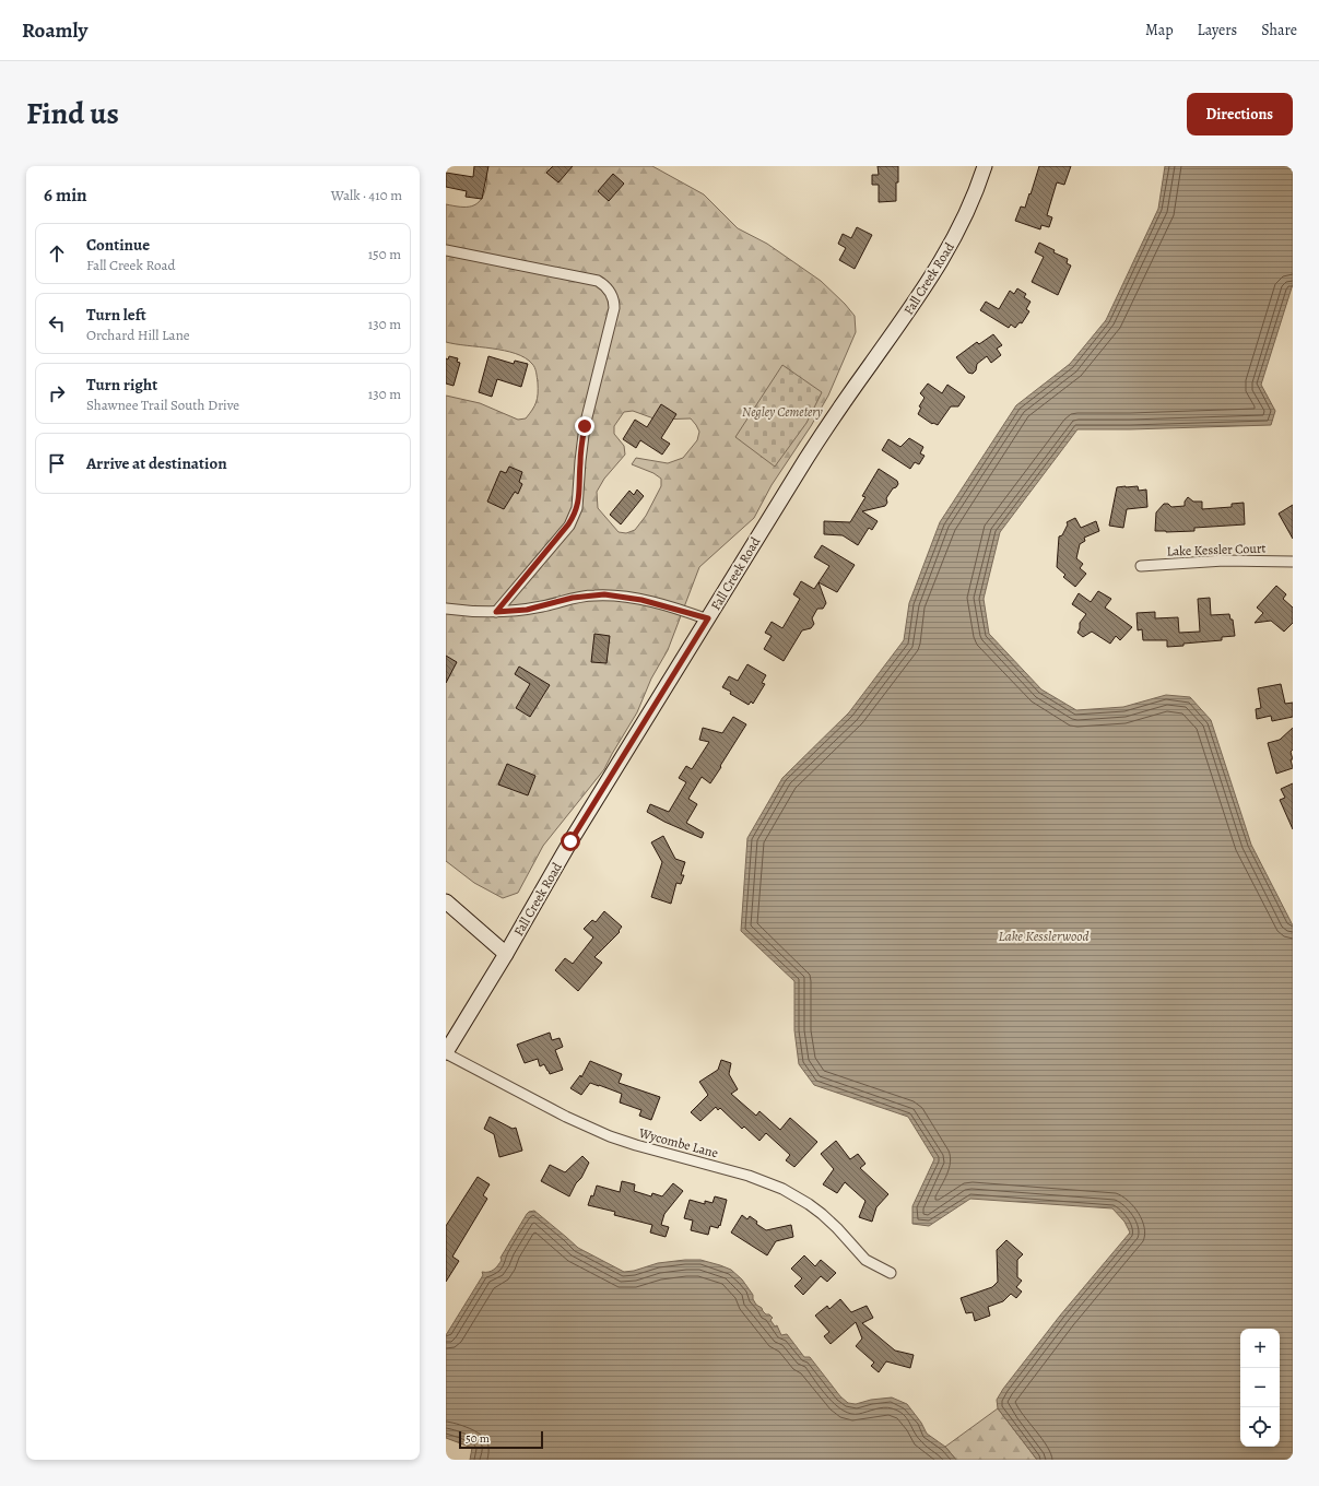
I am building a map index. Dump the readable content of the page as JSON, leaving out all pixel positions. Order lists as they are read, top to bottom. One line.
{"streets":{"main road":["Fall Creek Road"],"street":["Lake Kessler Court","Wycombe Lane"]},"crossings":[["Fall Creek Road","Wycombe Lane"]],"water":["Lake Kesslerwood"],"parks":["Negley Cemetery"],"scale_bar":"50 m","page":{"header":"Roamly","nav":["Map","Layers","Share"],"title":"Find us","buttons":"Directions","heading":["6 min","Walk · 410 m"],"list":[["Continue","Fall Creek Road","150 m"],["Turn left","Orchard Hill Lane","130 m"],["Turn right","Shawnee Trail South Drive","130 m"],"Arrive at destination"],"map_buttons":["+","−"],"scale":"50 m"}}
